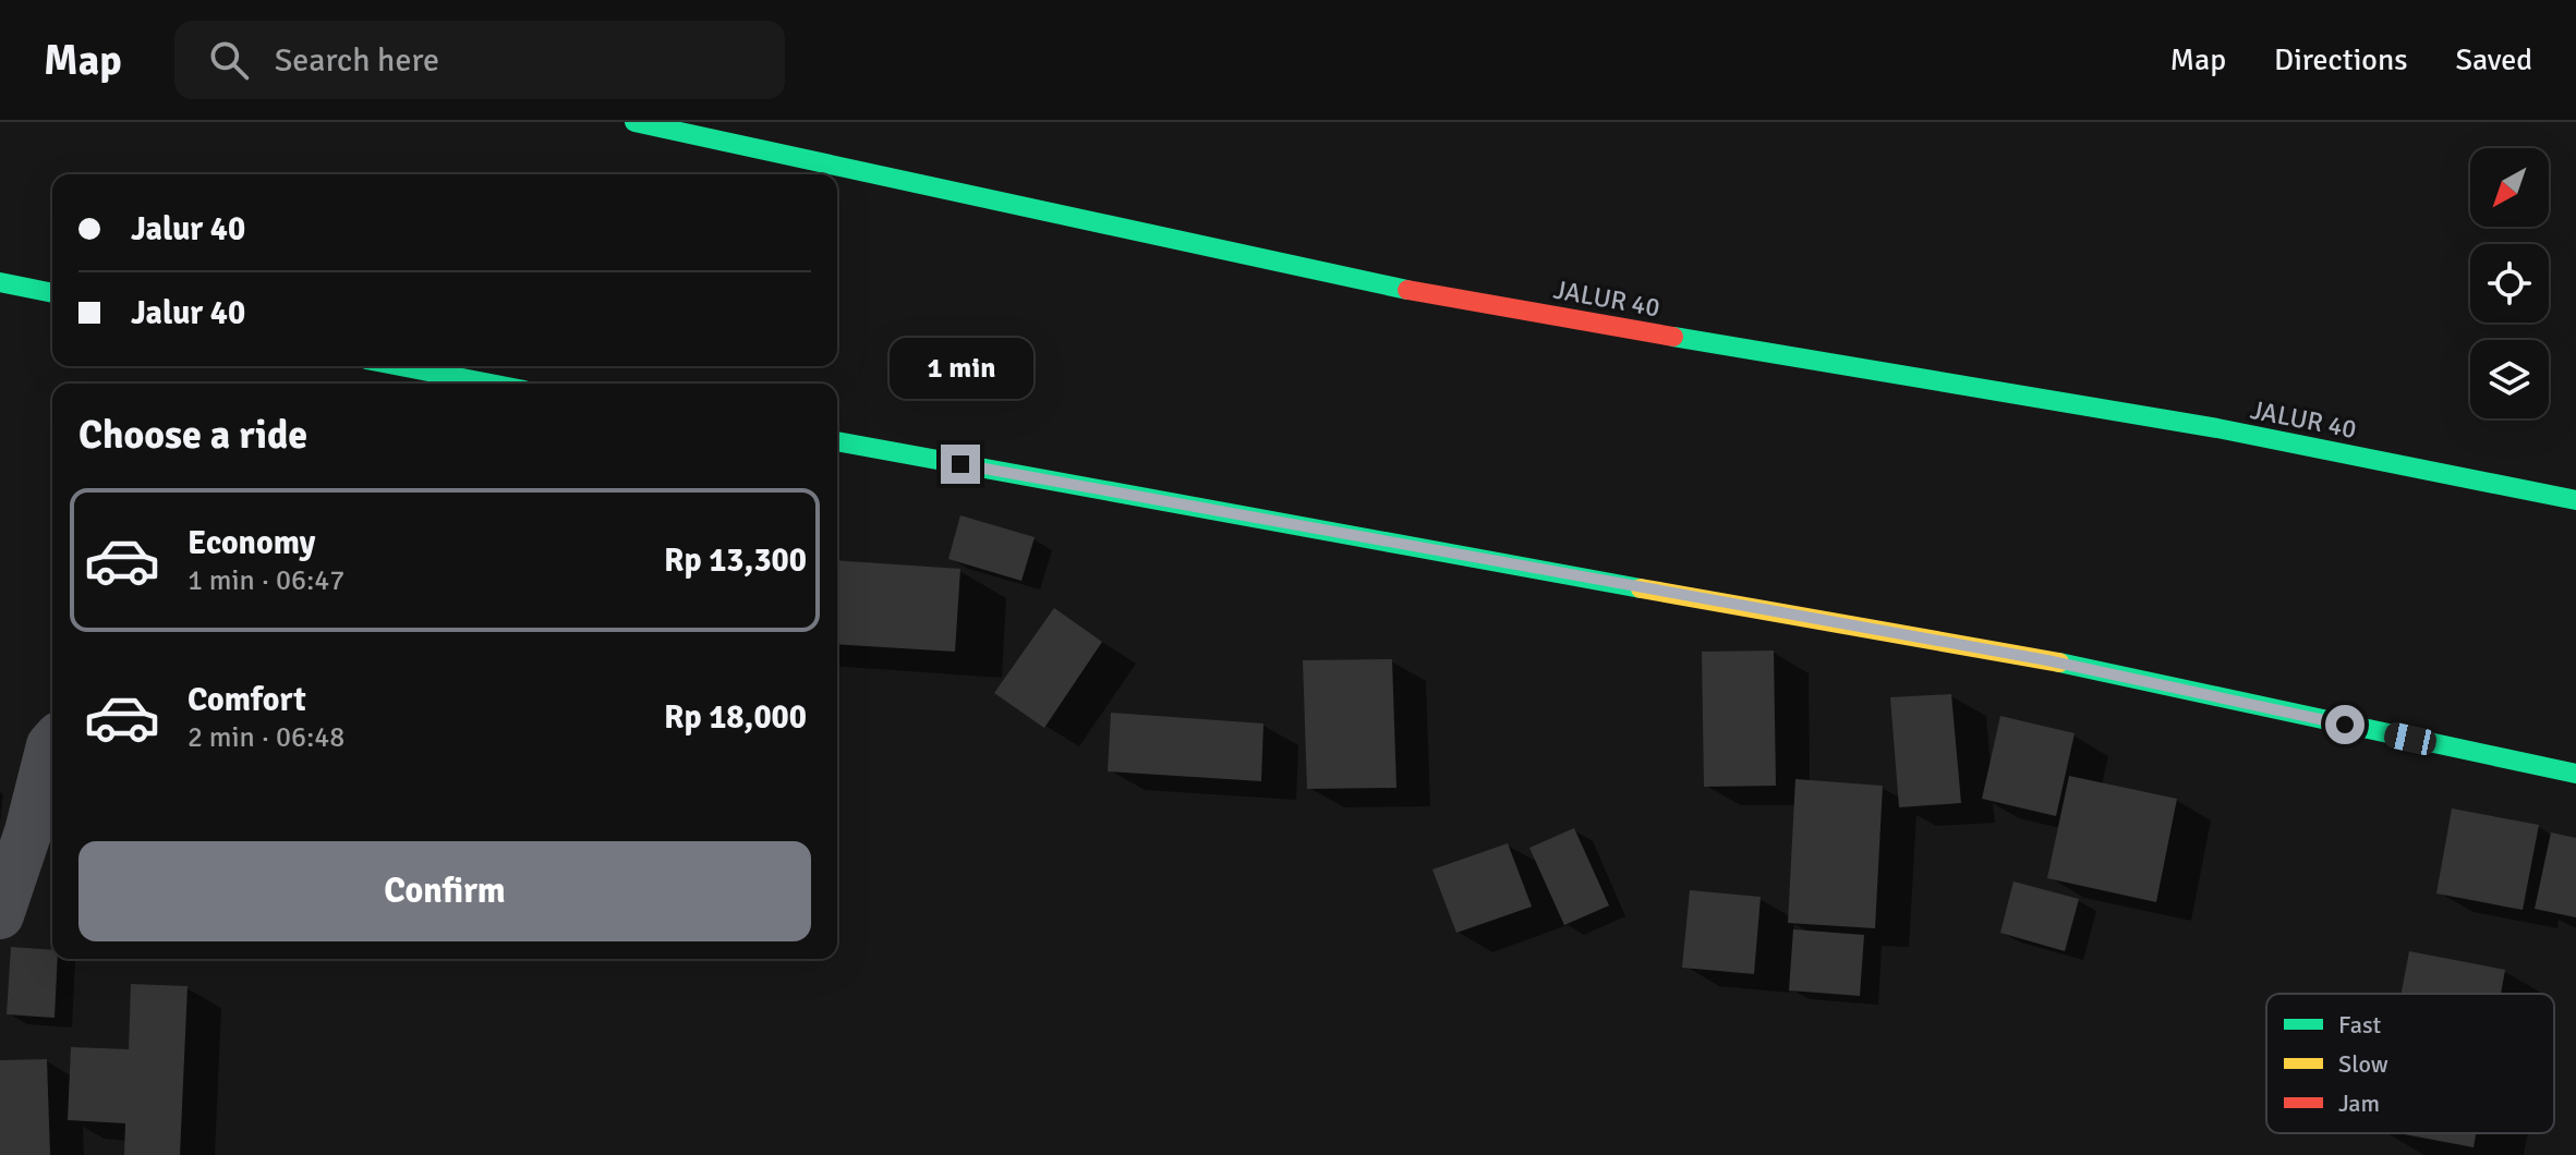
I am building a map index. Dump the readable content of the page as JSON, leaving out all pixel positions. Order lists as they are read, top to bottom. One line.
{"streets":{"highway":["JALUR 40"]},"legend":["Fast","Slow","Jam"],"north":"bottom left","page":{"header":"Map","search":"Search here","nav":["Map","Directions","Saved"],"banner":["Jalur 40","Jalur 40"],"bubble":"1 min","heading":"Choose a ride","list":[{"name":"Economy","note":"1 min · 06:47","value":"Rp 13,300"},{"name":"Comfort","note":"2 min · 06:48","value":"Rp 18,000"}],"buttons":"Confirm"}}
